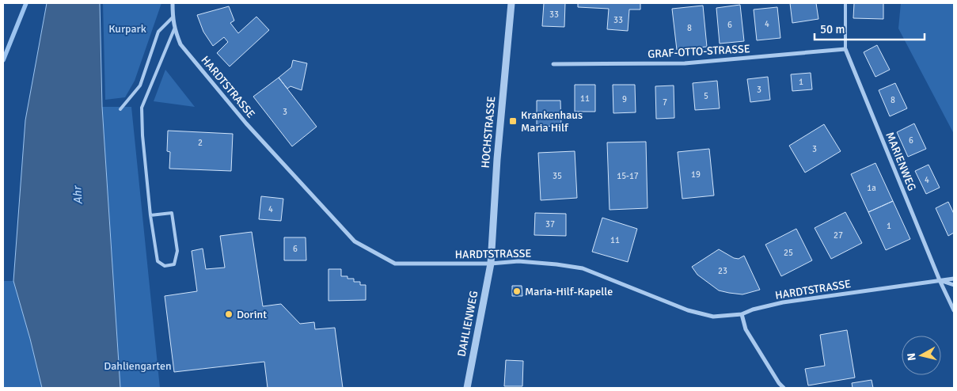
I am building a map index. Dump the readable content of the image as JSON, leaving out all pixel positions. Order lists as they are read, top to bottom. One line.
{"streets":{"street":["GRAF-OTTO-STRASSE","HARDTSTRASSE","HOCHSTRASSE","MARIENWEG","DAHLIENWEG"]},"crossings":[["GRAF-OTTO-STRASSE","MARIENWEG"],["HARDTSTRASSE","HOCHSTRASSE"],["HARDTSTRASSE","MARIENWEG"],["HARDTSTRASSE","DAHLIENWEG"],["HOCHSTRASSE","DAHLIENWEG"]],"water":["Ahr"],"parks":["Kurpark","Dahliengarten"],"places":{"transit":["Krankenhaus Maria Hilf"],"other":["Maria-Hilf-Kapelle","Dorint"]},"house_numbers":["33","33","4","6","8","1","3","5","11","9","8","7","3","6","2","3","19","35","15-17","4","1a","4","37","1","27","11","6","25","23"],"scale_bar":"50 m","north":"left"}
